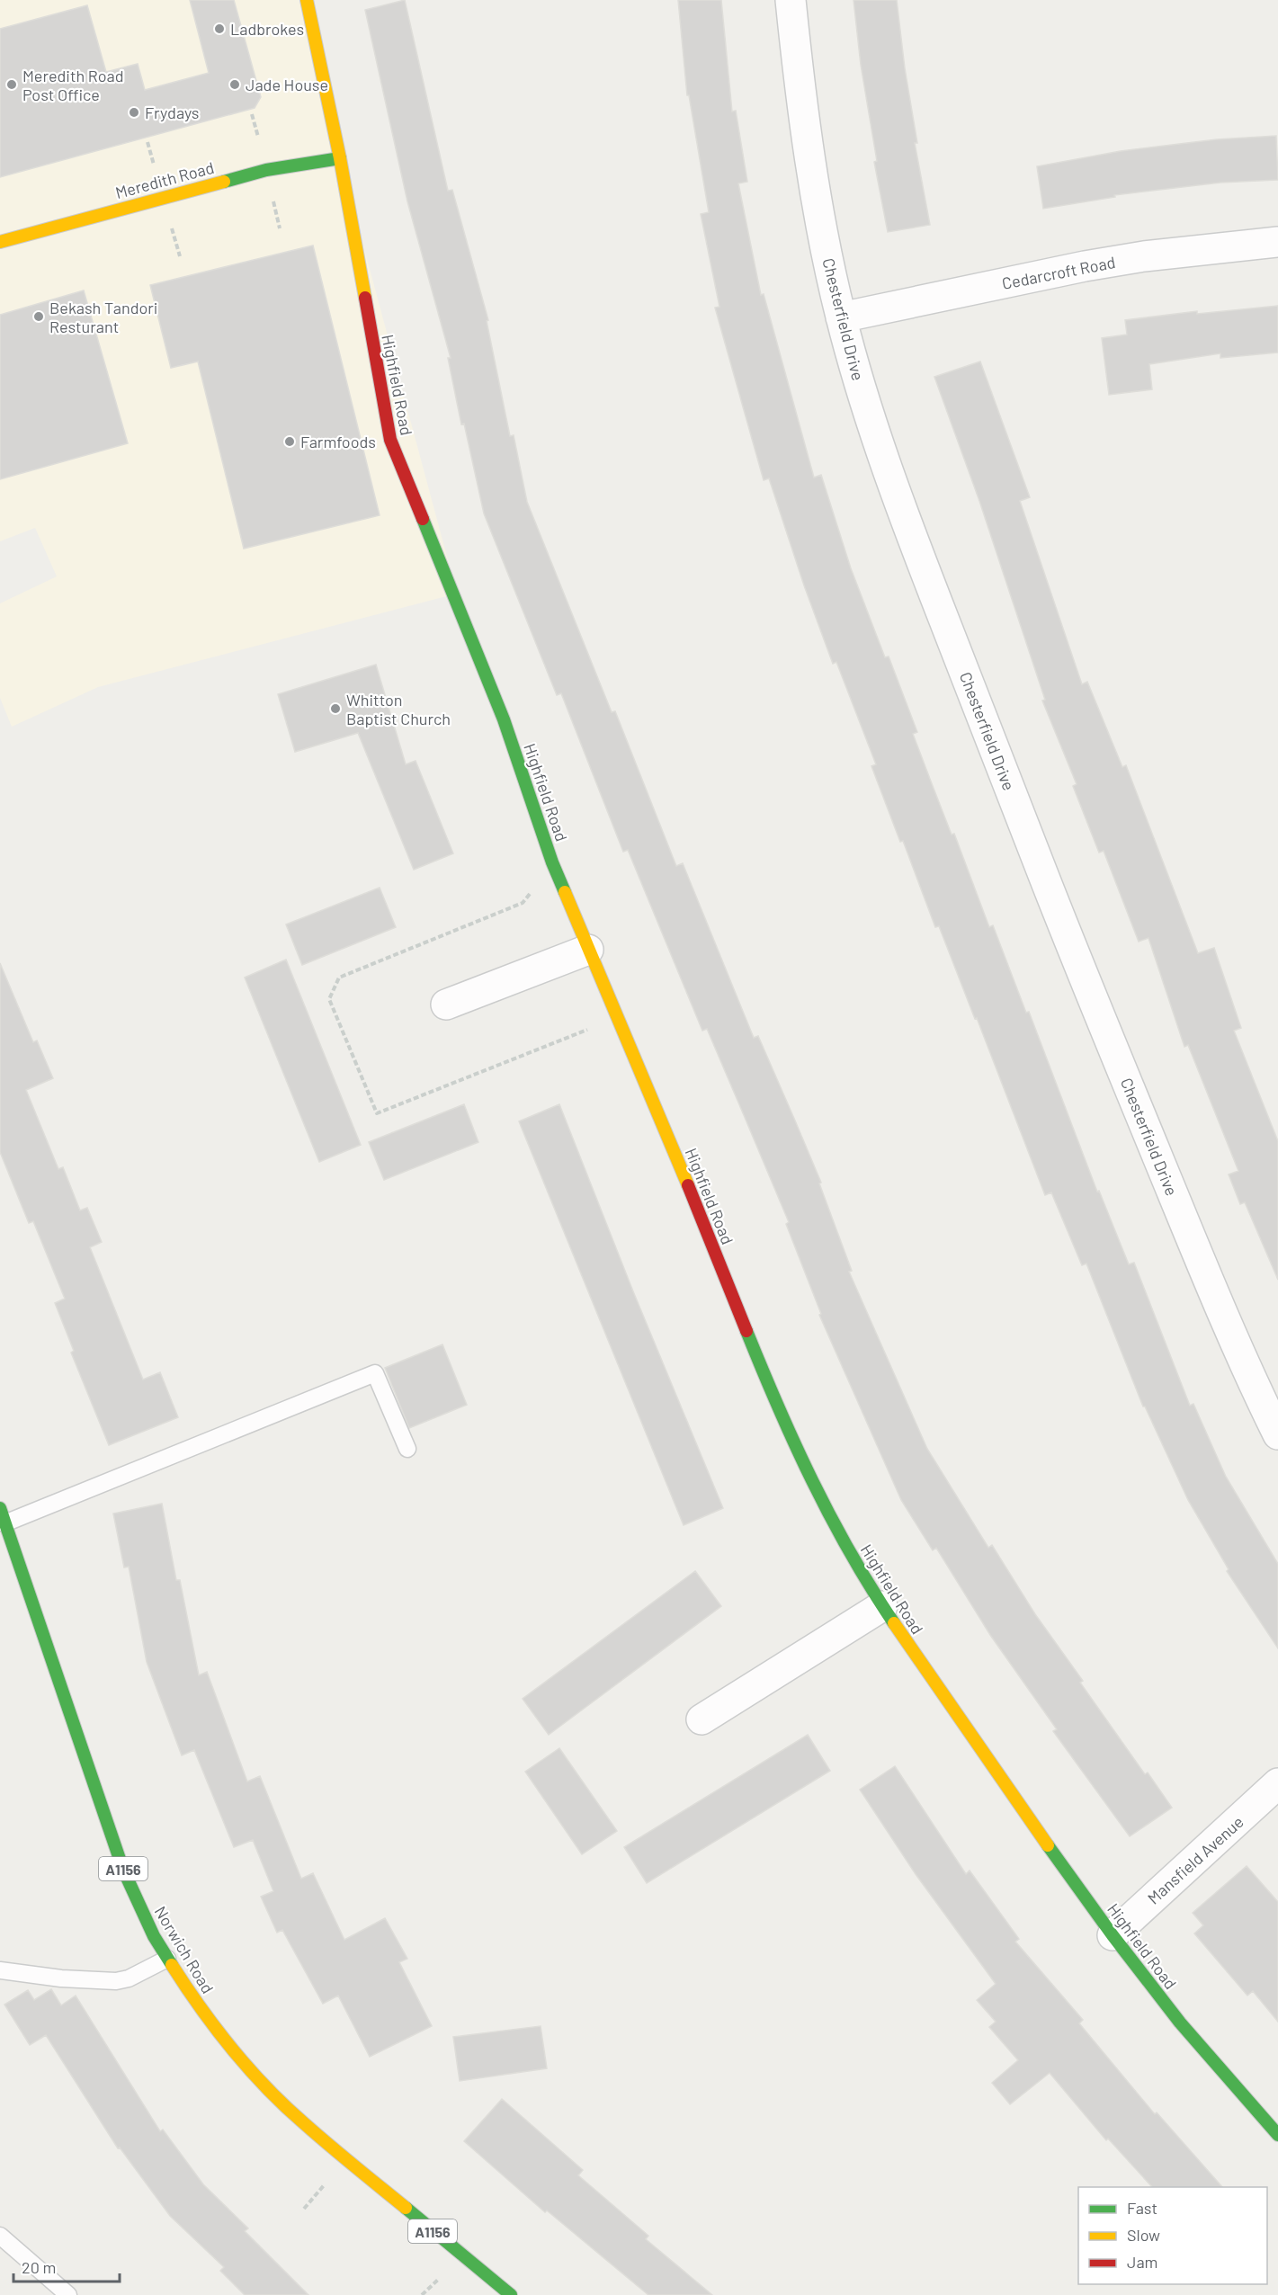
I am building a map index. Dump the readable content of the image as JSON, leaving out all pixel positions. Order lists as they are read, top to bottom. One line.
{"streets":{"street":["Meredith Road","Cedarcroft Road","Chesterfield Drive","Highfield Road","Mansfield Avenue","A1156","Norwich Road"]},"crossings":[["Meredith Road","Highfield Road"],["Cedarcroft Road","Chesterfield Drive"],["Highfield Road","Mansfield Avenue"]],"places":["Ladbrokes","Meredith Road Post Office","Jade House","Frydays","Bekash Tandori Resturant","Farmfoods","Whitton Baptist Church"],"legend":["Fast","Slow","Jam"],"scale_bar":"20 m"}
